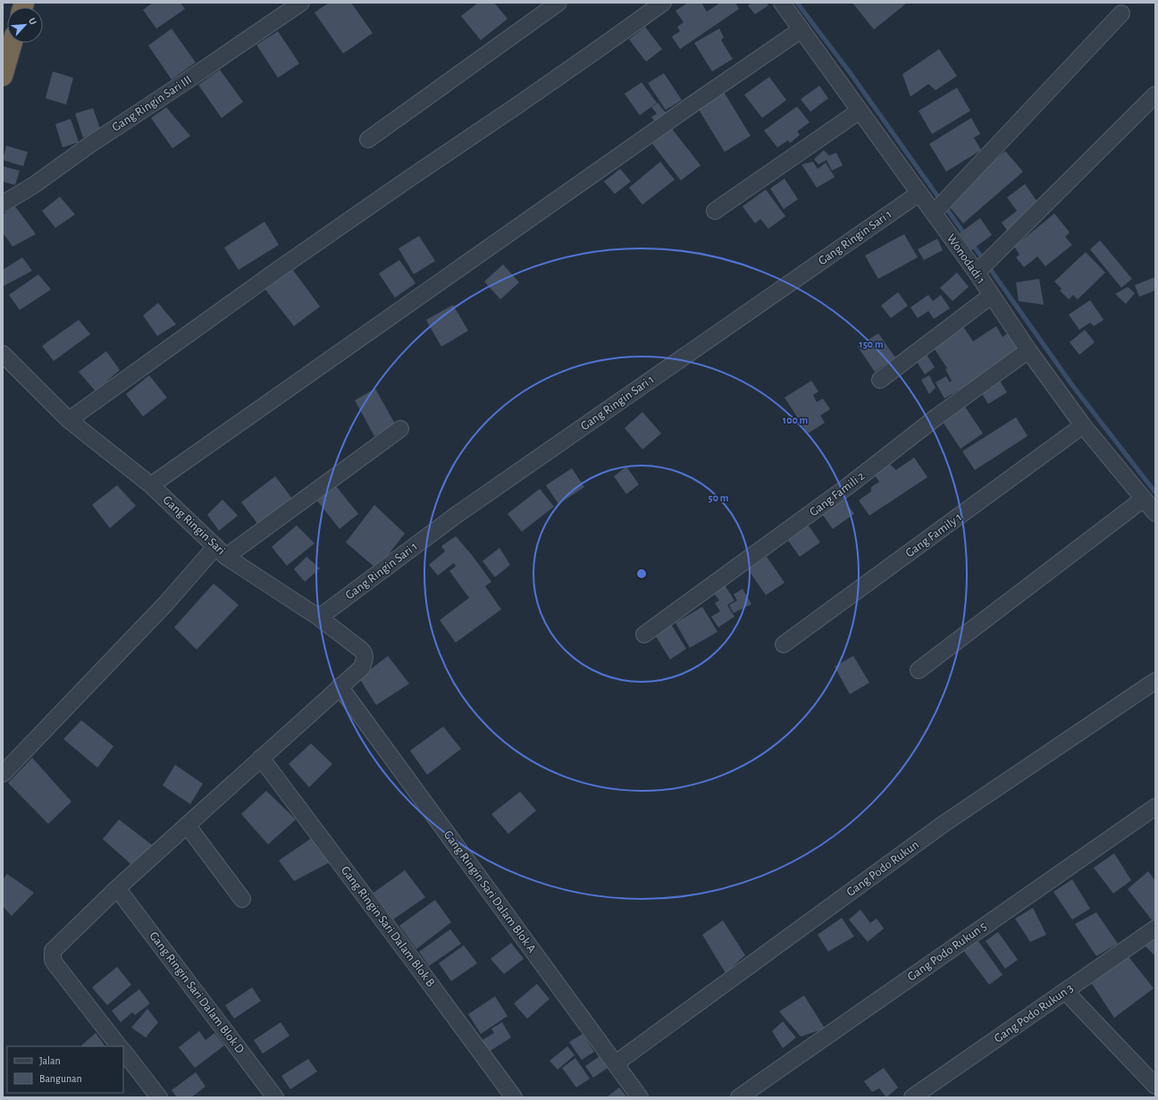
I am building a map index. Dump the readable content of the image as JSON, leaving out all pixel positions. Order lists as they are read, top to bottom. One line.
{"streets":{"street":["Gang Ringin Sari III","Gang Ringin Sari 1","Wonodadi 1","Gang Famili 2","Gang Ringin Sari","Gang Family 1","Gang Podo Rukun","Gang Ringin Sari Dalam Blok A","Gang Ringin Sari Dalam Blok B","Gang Podo Rukun 5","Gang Ringin Sari Dalam Blok D","Gang Podo Rukun 3"]},"crossings":[["Gang Ringin Sari 1","Wonodadi 1"],["Gang Ringin Sari 1","Gang Ringin Sari"],["Wonodadi 1","Gang Famili 2"],["Wonodadi 1","Gang Family 1"],["Gang Ringin Sari","Gang Ringin Sari Dalam Blok A"],["Gang Podo Rukun","Gang Ringin Sari Dalam Blok A"]],"legend":["Jalan","Bangunan"],"north":"top right","rings":["150 m","100 m","50 m"]}
